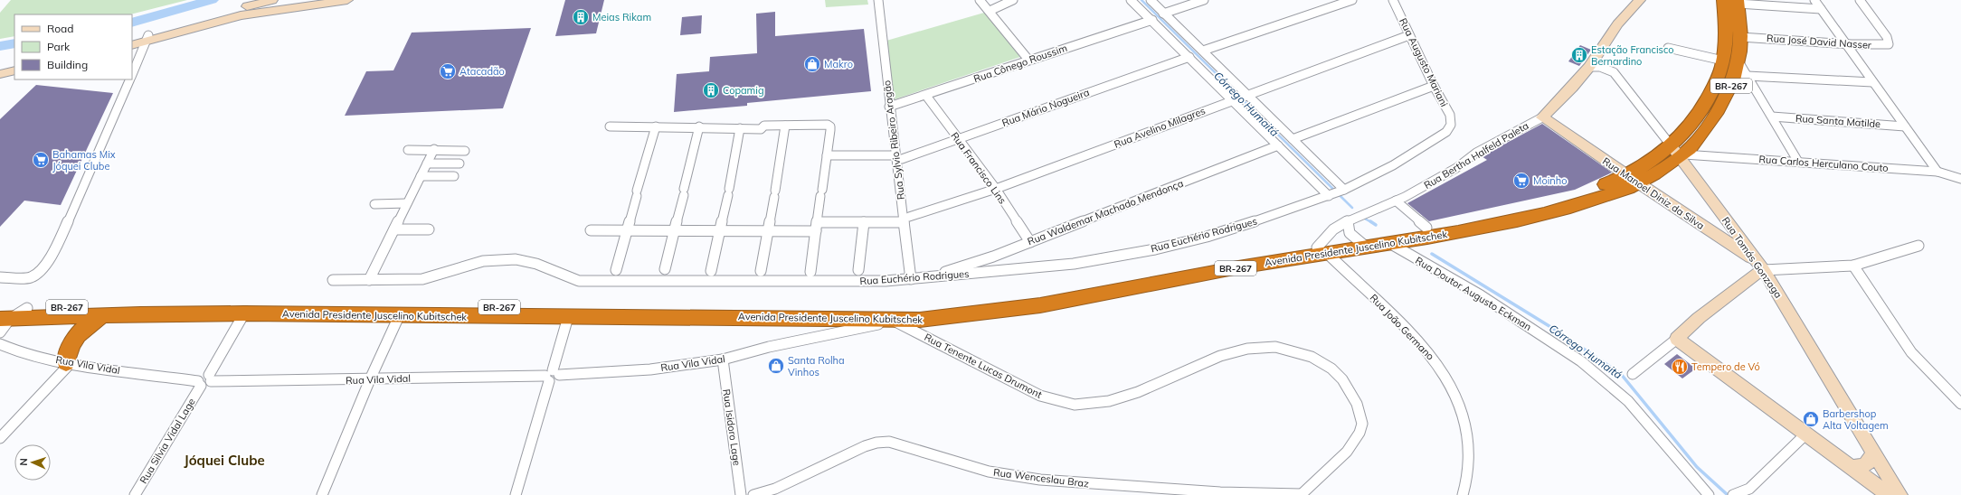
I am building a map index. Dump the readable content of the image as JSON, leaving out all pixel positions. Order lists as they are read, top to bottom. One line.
{"streets":{"highway":["BR-267","Avenida Presidente Juscelino Kubitschek"],"street":["Rua José David Nasser","Rua Augusto Mariani","Rua Cônego Roussim","Rua Mário Nogueira","Rua Santa Matilde","Rua Avelino Milagres","Rua Sylvio Ribeiro Aragão","Rua Bertha Halfeld Paleta","Rua Carlos Herculano Couto","Rua Francisco Lins","Rua Manoel Diniz da Silva","Rua Waldemar Machado Mendonça","Rua Euchério Rodrigues","Rua Tomás Gonzaga","Rua Doutor Augusto Eckman","Rua João Germano","Rua Vila Vidal","Rua Tenente Lucas Drumont","Rua Isidoro Lage","Rua Silvia Vidal Lage","Rua Wenceslau Braz"]},"crossings":[["Rua José David Nasser","Avenida Presidente Juscelino Kubitschek"],["Rua Augusto Mariani","Rua Avelino Milagres"],["Rua Augusto Mariani","Rua Euchério Rodrigues"],["Rua Cônego Roussim","Rua Sylvio Ribeiro Aragão"],["Rua Cônego Roussim","Rua Francisco Lins"],["Rua Mário Nogueira","Rua Sylvio Ribeiro Aragão"],["Rua Mário Nogueira","Rua Francisco Lins"],["Rua Avelino Milagres","Rua Sylvio Ribeiro Aragão"],["Rua Avelino Milagres","Rua Francisco Lins"],["Rua Sylvio Ribeiro Aragão","Rua Euchério Rodrigues"],["Rua Bertha Halfeld Paleta","Rua Manoel Diniz da Silva"],["Rua Bertha Halfeld Paleta","Avenida Presidente Juscelino Kubitschek"],["Rua Bertha Halfeld Paleta","Rua Tomás Gonzaga"],["Rua Bertha Halfeld Paleta","Rua João Germano"],["Rua Carlos Herculano Couto","Avenida Presidente Juscelino Kubitschek"],["Rua Carlos Herculano Couto","Rua Tomás Gonzaga"],["Rua Francisco Lins","Rua Waldemar Machado Mendonça"],["Rua Manoel Diniz da Silva","Avenida Presidente Juscelino Kubitschek"],["Rua Manoel Diniz da Silva","Rua Tomás Gonzaga"],["Rua Waldemar Machado Mendonça","Rua Euchério Rodrigues"],["Avenida Presidente Juscelino Kubitschek","Rua Tomás Gonzaga"],["Avenida Presidente Juscelino Kubitschek","Rua Doutor Augusto Eckman"],["Avenida Presidente Juscelino Kubitschek","Rua João Germano"],["Avenida Presidente Juscelino Kubitschek","Rua Vila Vidal"],["Avenida Presidente Juscelino Kubitschek","Rua Tenente Lucas Drumont"],["Rua Vila Vidal","Rua Isidoro Lage"],["Rua Vila Vidal","Rua Silvia Vidal Lage"],["Rua Tenente Lucas Drumont","Rua Wenceslau Braz"]],"districts":["Jóquei Clube"],"water":["Córrego Humaitá"],"places":{"building":["Meias Rikam","Estação Francisco Bernardino","Copamig"],"shop":["Makro","Santa Rolha Vinhos","Barbershop Alta Voltagem"],"supermarket":["Atacadão","Bahamas Mix Jóquei Clube","Moinho"],"restaurant":["Tempero de Vó"]},"legend":["Road","Park","Building"],"north":"left"}
